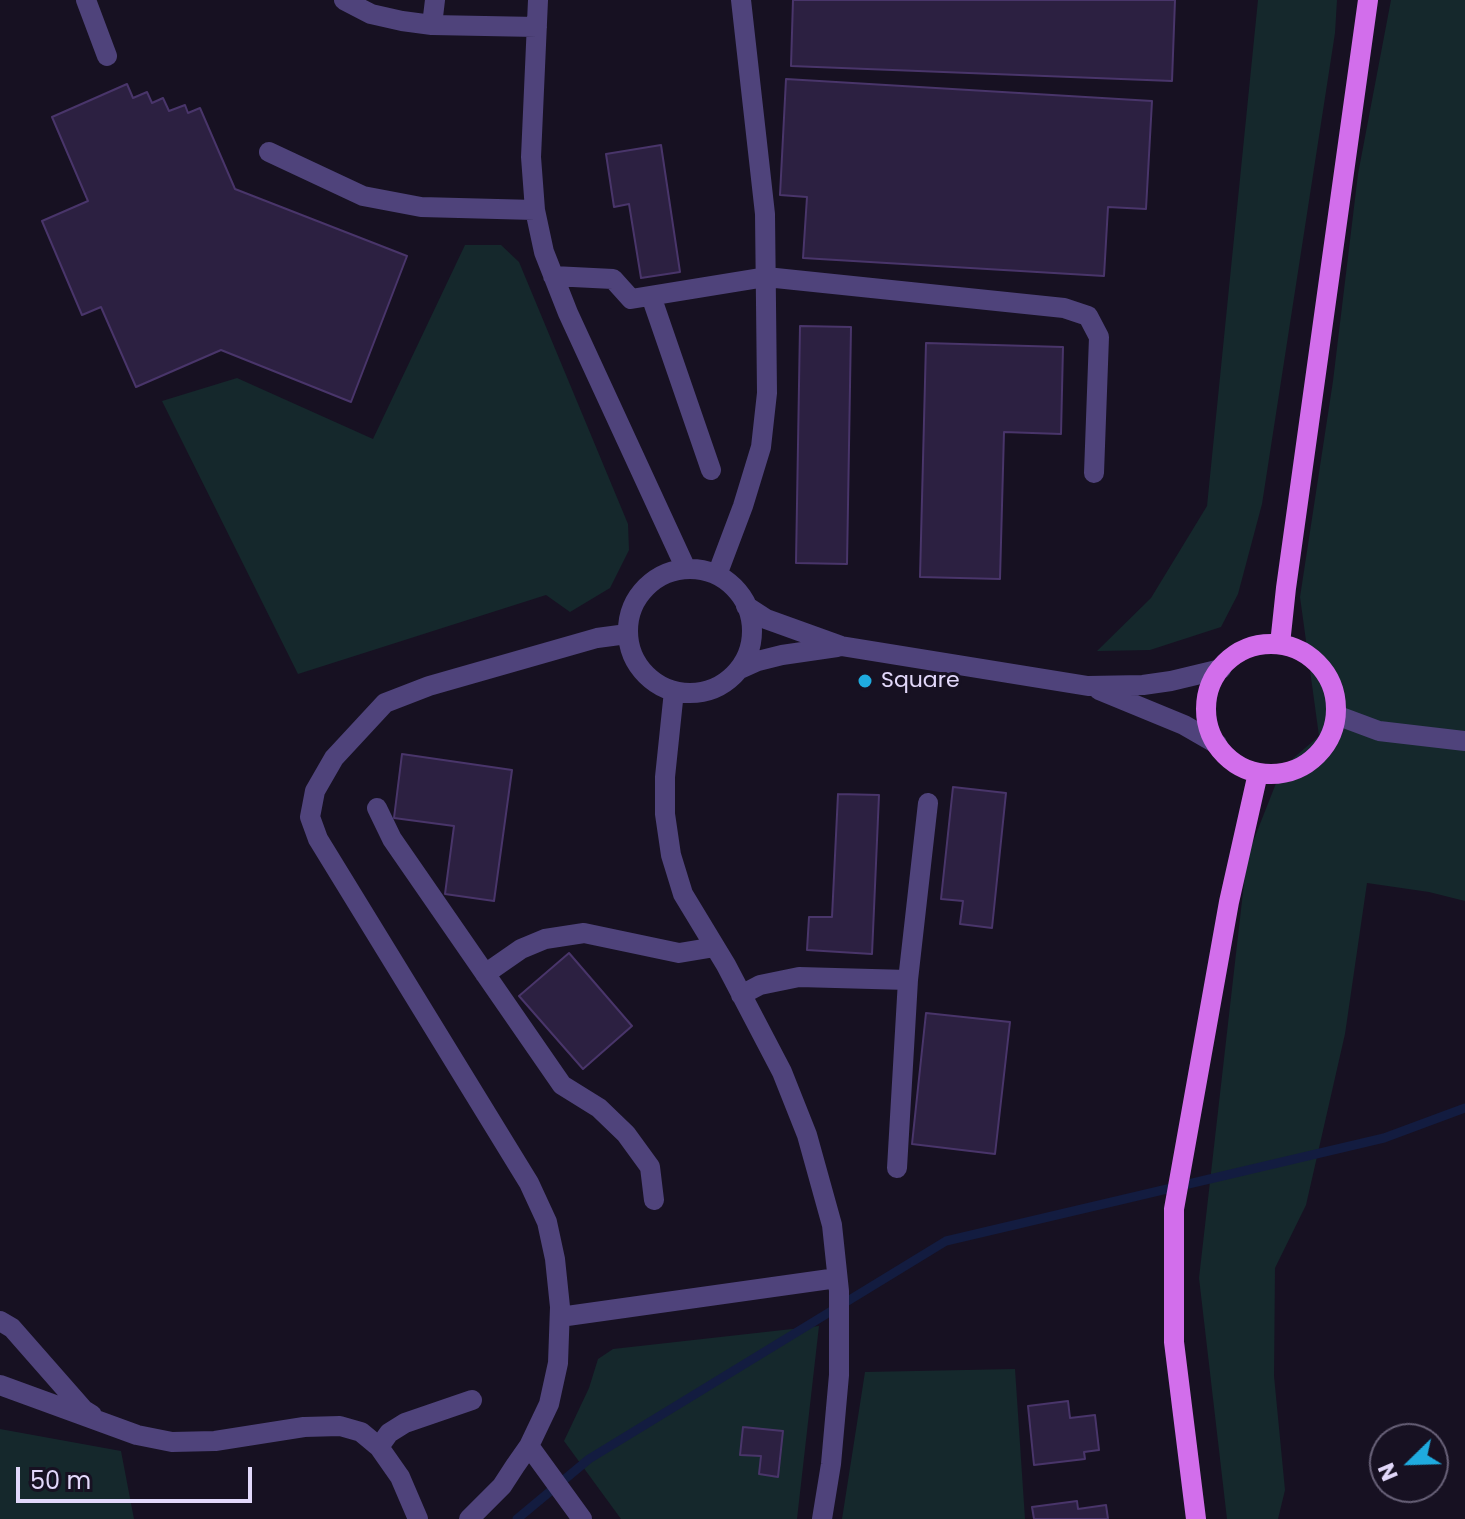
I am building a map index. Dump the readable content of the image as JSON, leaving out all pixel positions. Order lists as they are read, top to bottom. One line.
{"places":["Square"],"scale_bar":"50 m","north":"bottom left"}
